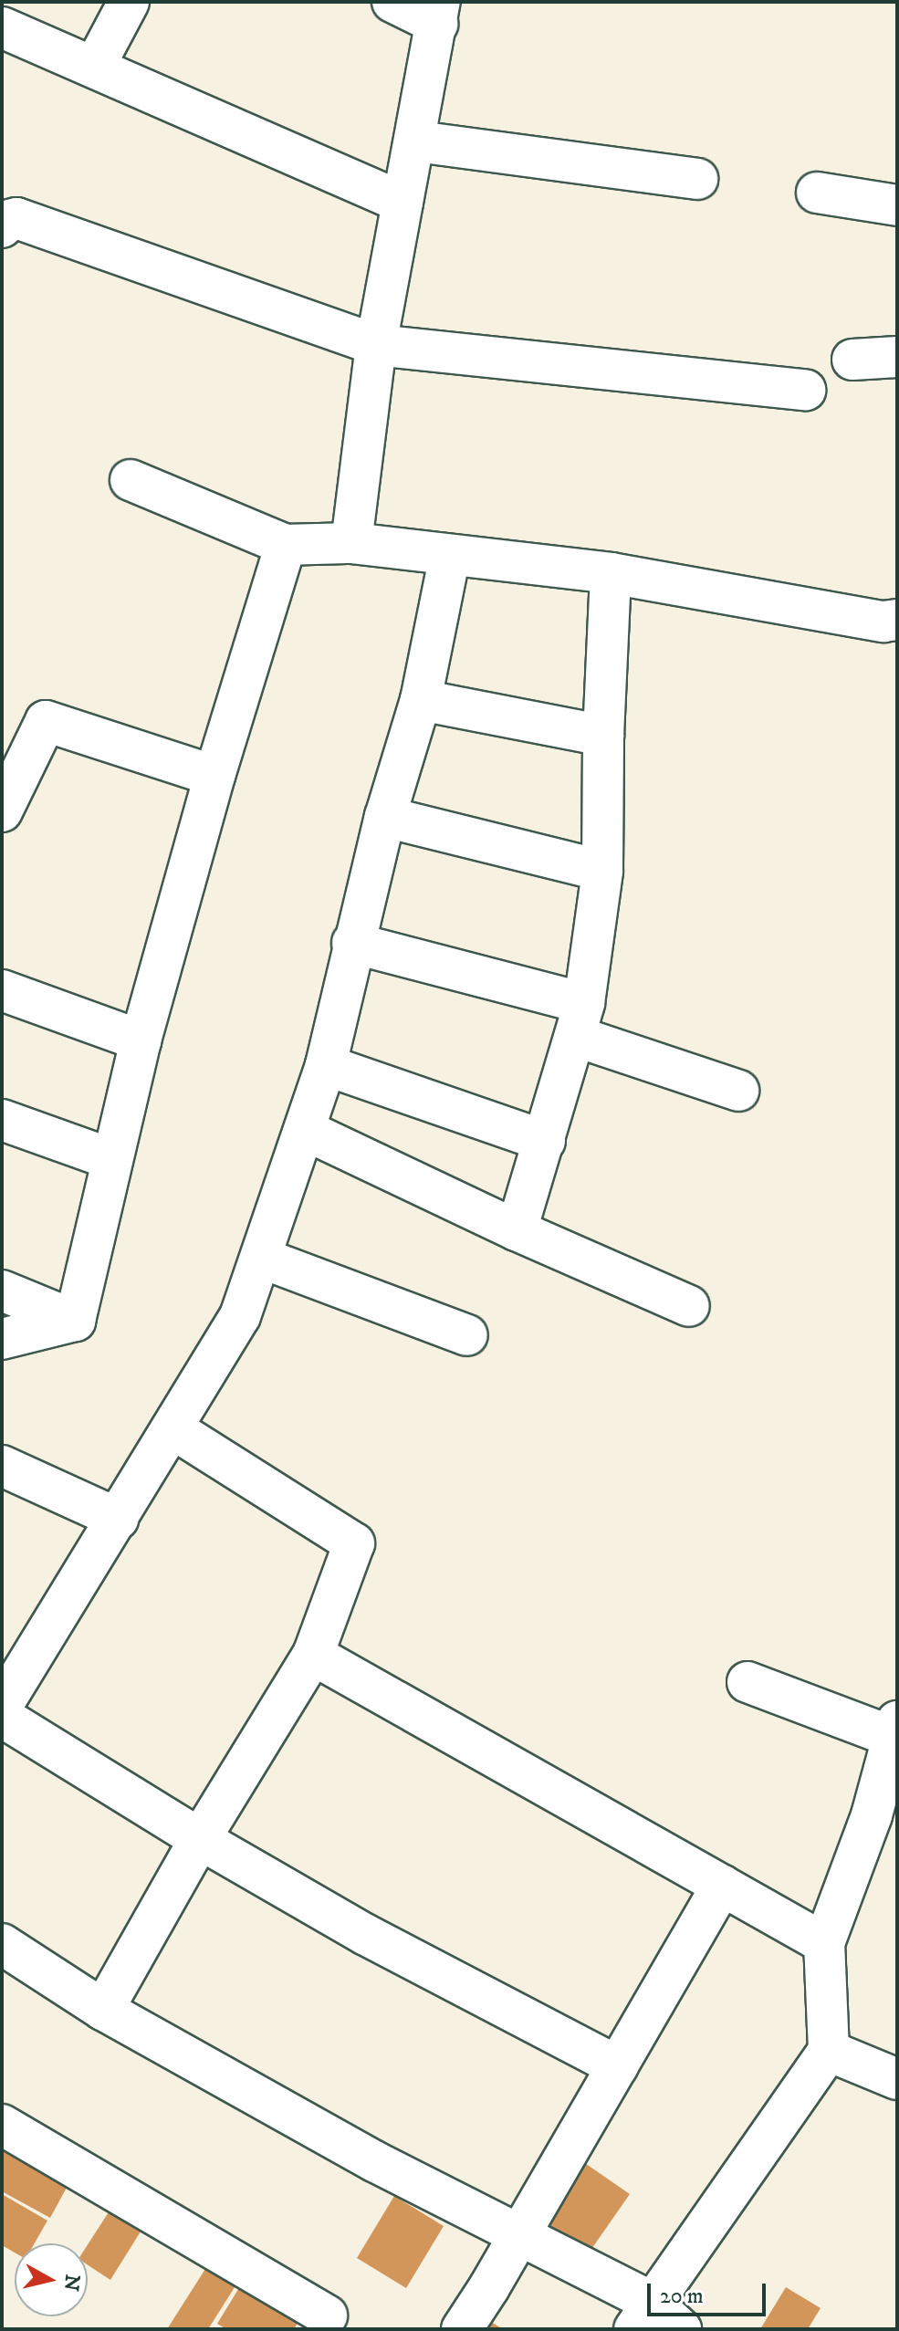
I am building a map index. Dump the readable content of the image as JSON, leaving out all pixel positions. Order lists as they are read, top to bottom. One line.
{"scale_bar":"20 m","north":"right"}
